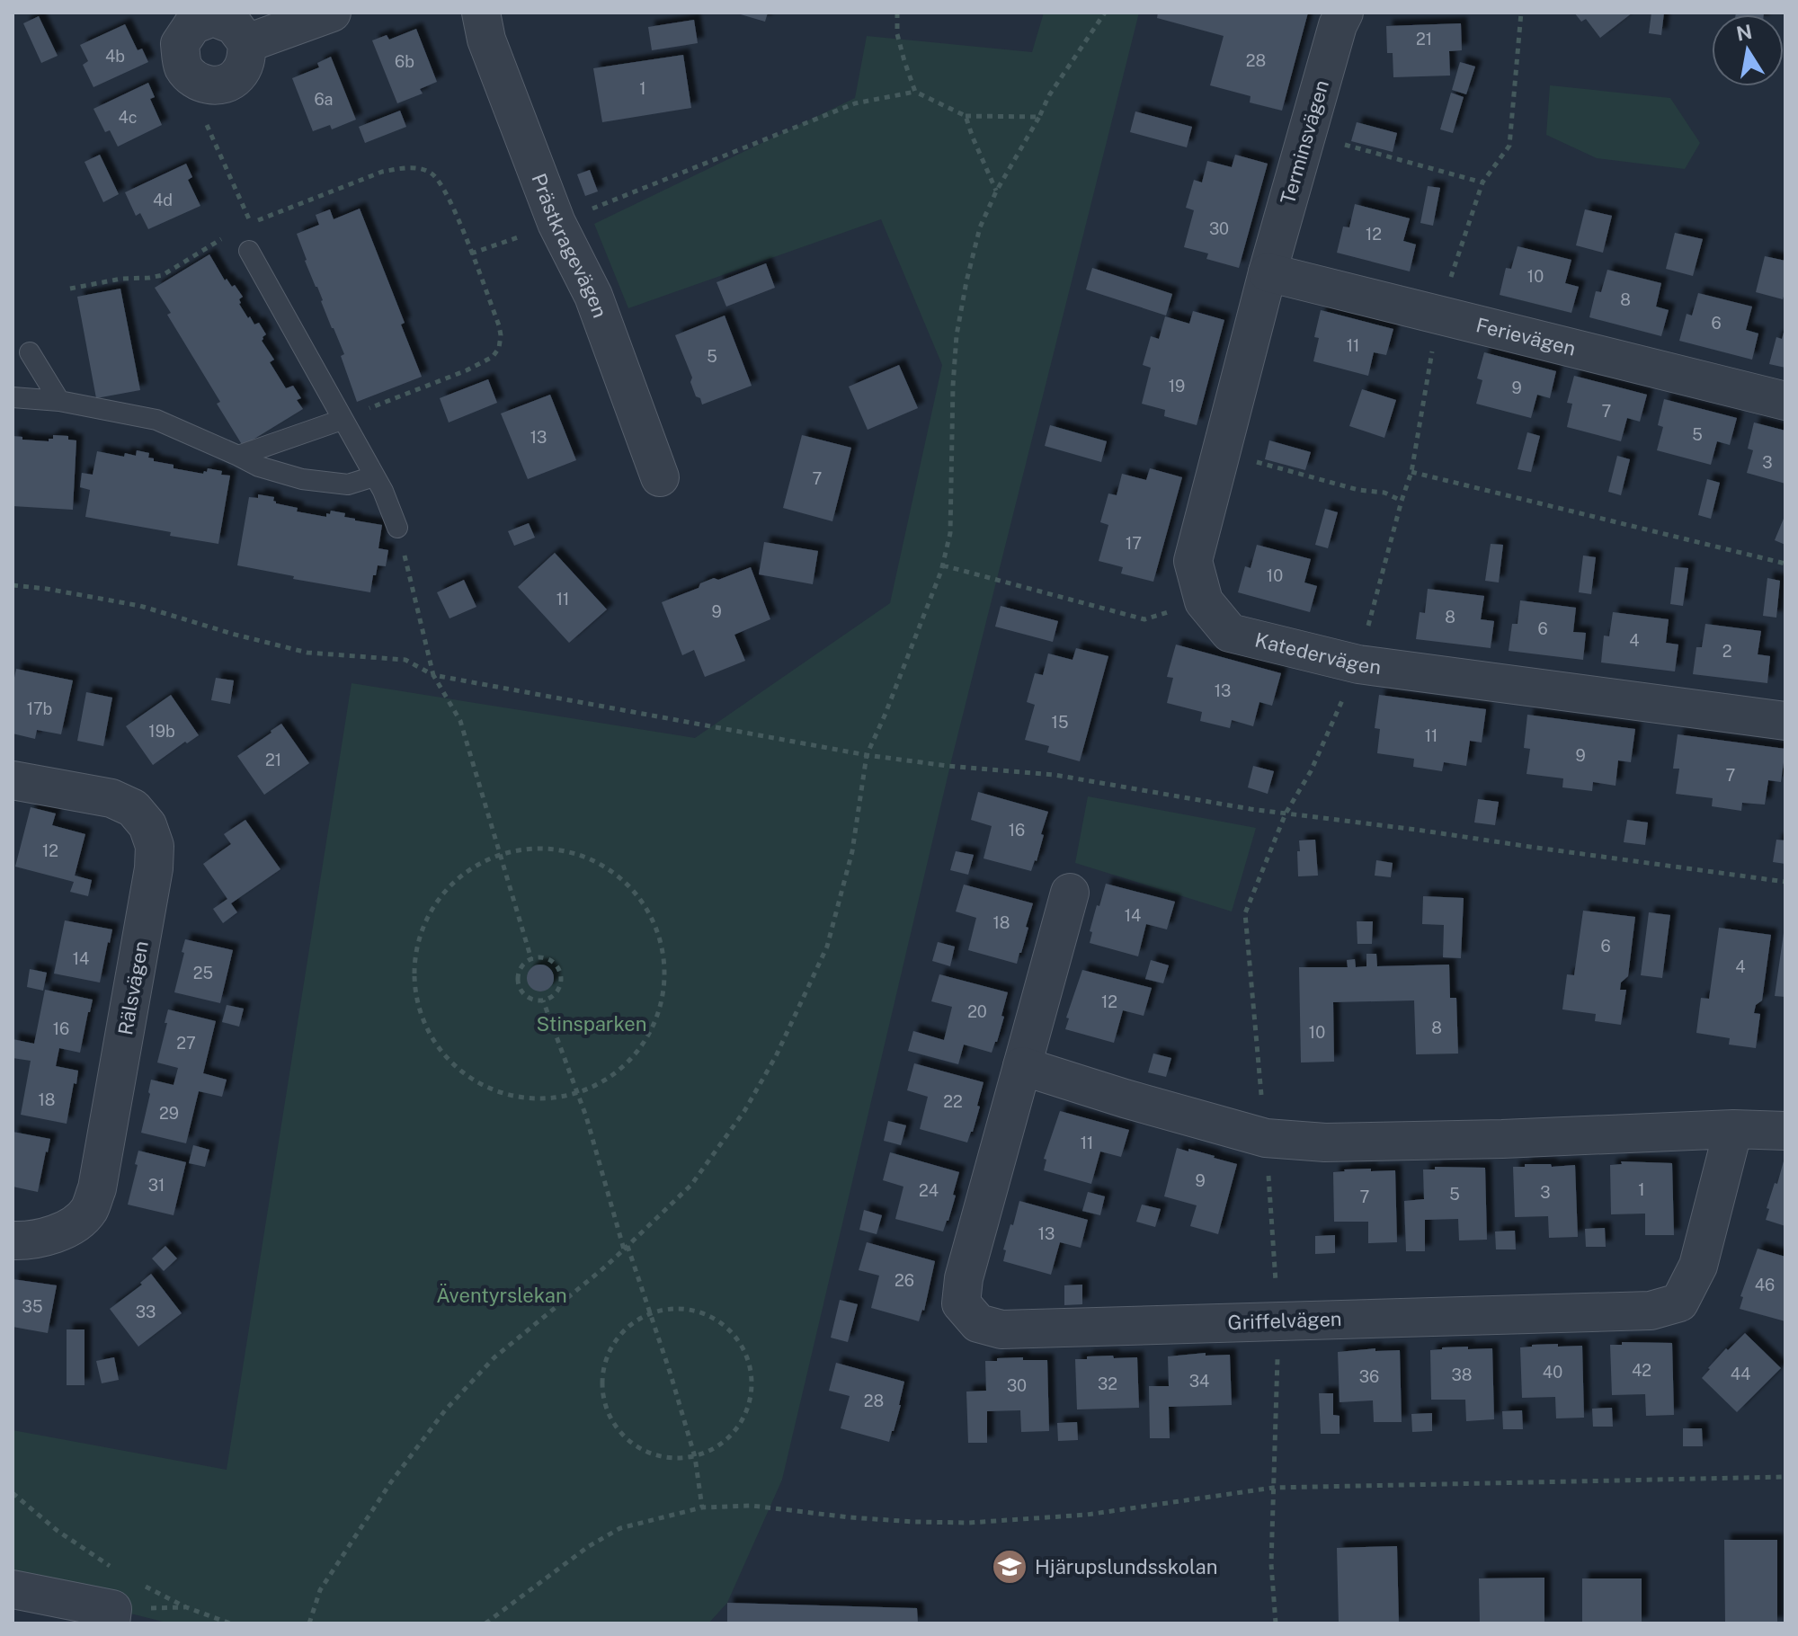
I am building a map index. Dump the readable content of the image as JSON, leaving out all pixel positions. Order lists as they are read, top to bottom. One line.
{"streets":{"street":["Terminsvägen","Prästkragevägen","Ferievägen","Katedervägen","Rälsvägen","Griffelvägen"]},"crossings":[["Terminsvägen","Ferievägen"],["Terminsvägen","Katedervägen"],["Ferievägen","Katedervägen"]],"parks":["Stinsparken","Äventyrslekan"],"places":{"school or university":["Hjärupslundsskolan"]},"house_numbers":["21","4b","28","6b","1","6a","4c","4d","30","12","10","8","6","11","5","19","9","7","5","13","3","7","17","10","11","9","8","6","4","2","13","17b","15","19b","11","9","21","7","16","12","14","18","6","14","4","25","12","20","8","16","10","27","18","22","29","11","9","31","1","24","3","5","7","13","26","46","35","33","42","40","44","38","36","34","32","30","28"],"north":"top"}
